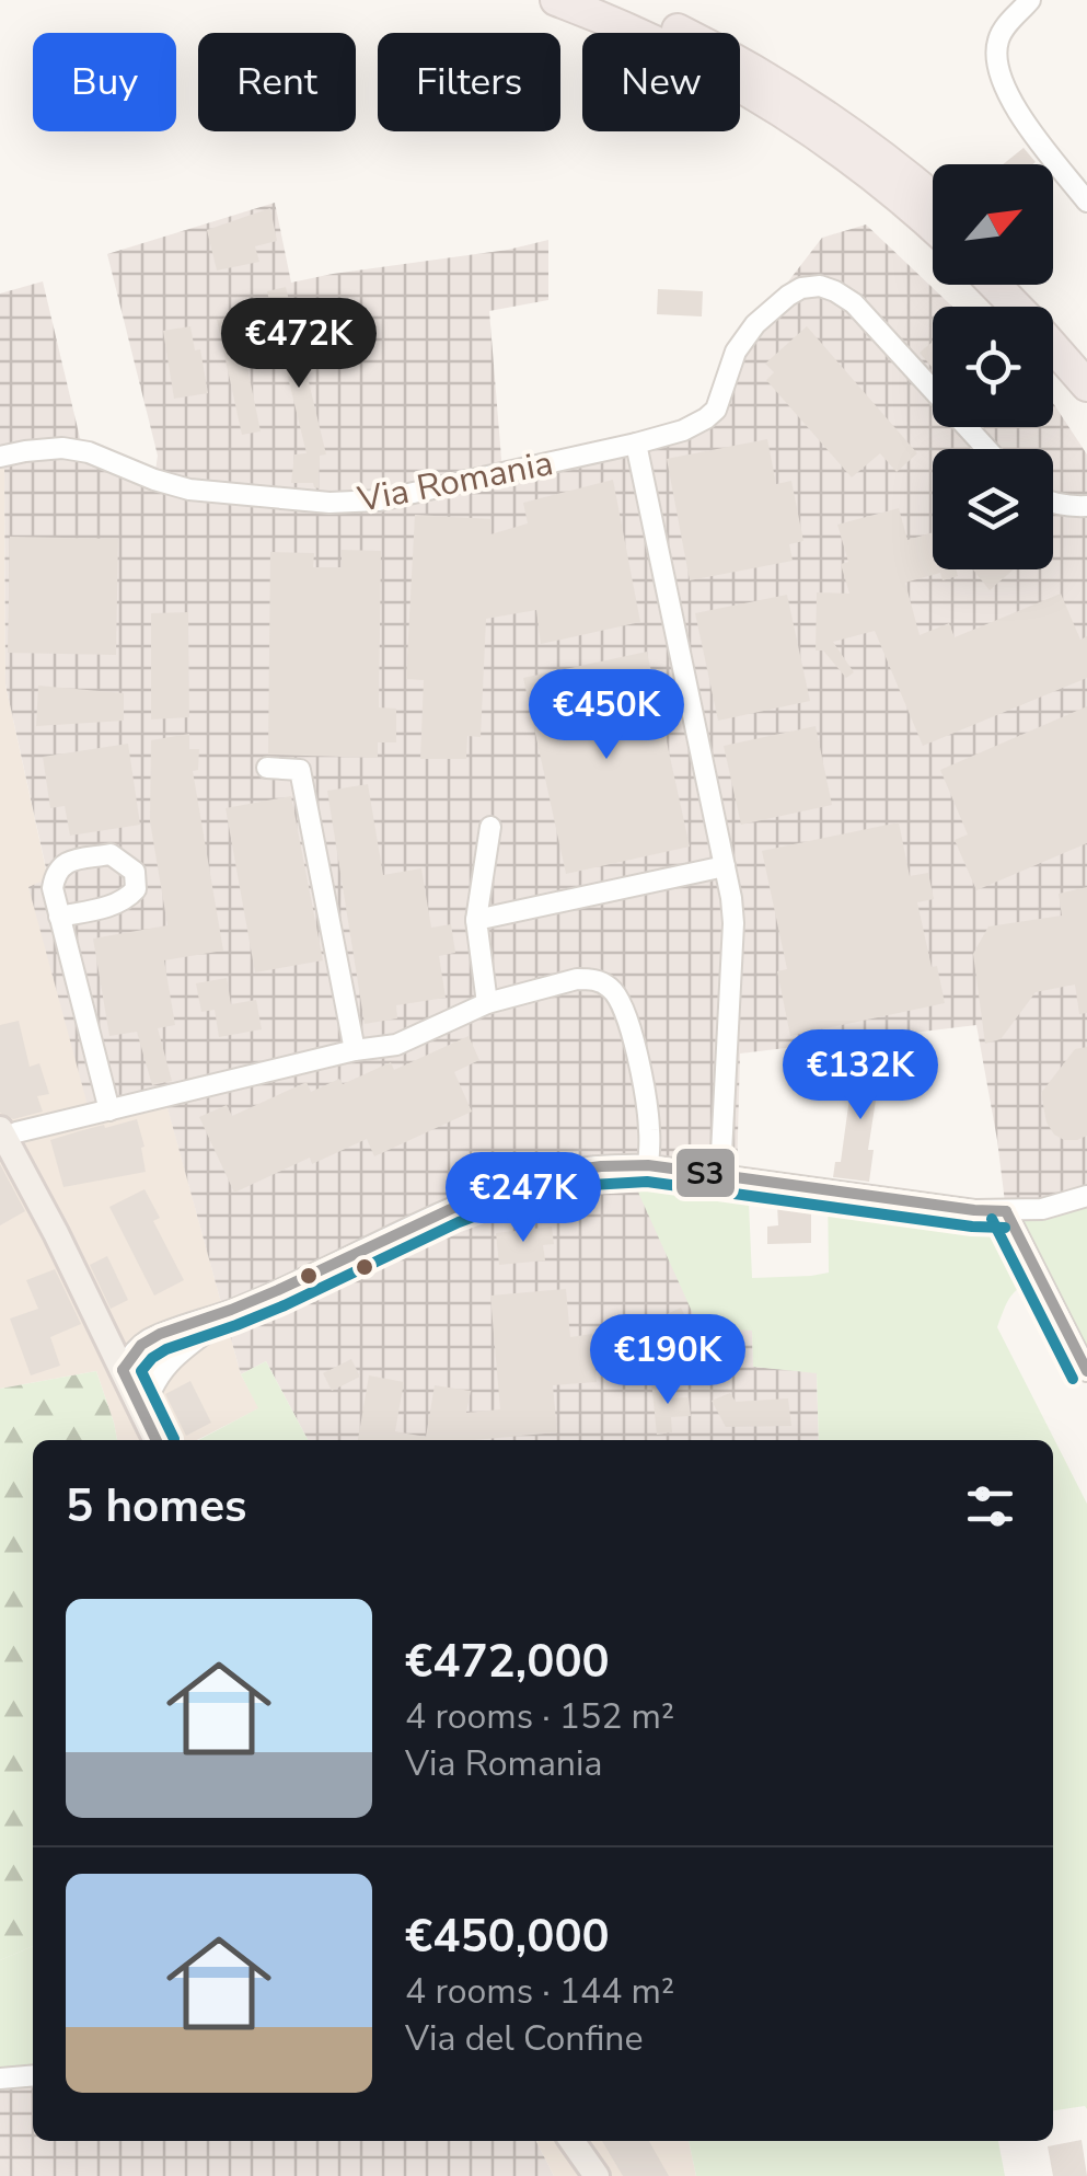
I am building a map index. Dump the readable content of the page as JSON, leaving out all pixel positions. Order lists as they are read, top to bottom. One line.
{"streets":{"street":["Via Romania"]},"lines":["transit line S3"],"north":"top right","page":{"chip":["Buy","Rent","Filters","New"],"price":["€472K","€450K","€132K","€247K","€190K"],"heading":"5 homes","list":[{"name":"€472,000","note":"4 rooms · 152 m² · Via Romania"},{"name":"€450,000","note":"4 rooms · 144 m² · Via del Confine"}]}}
